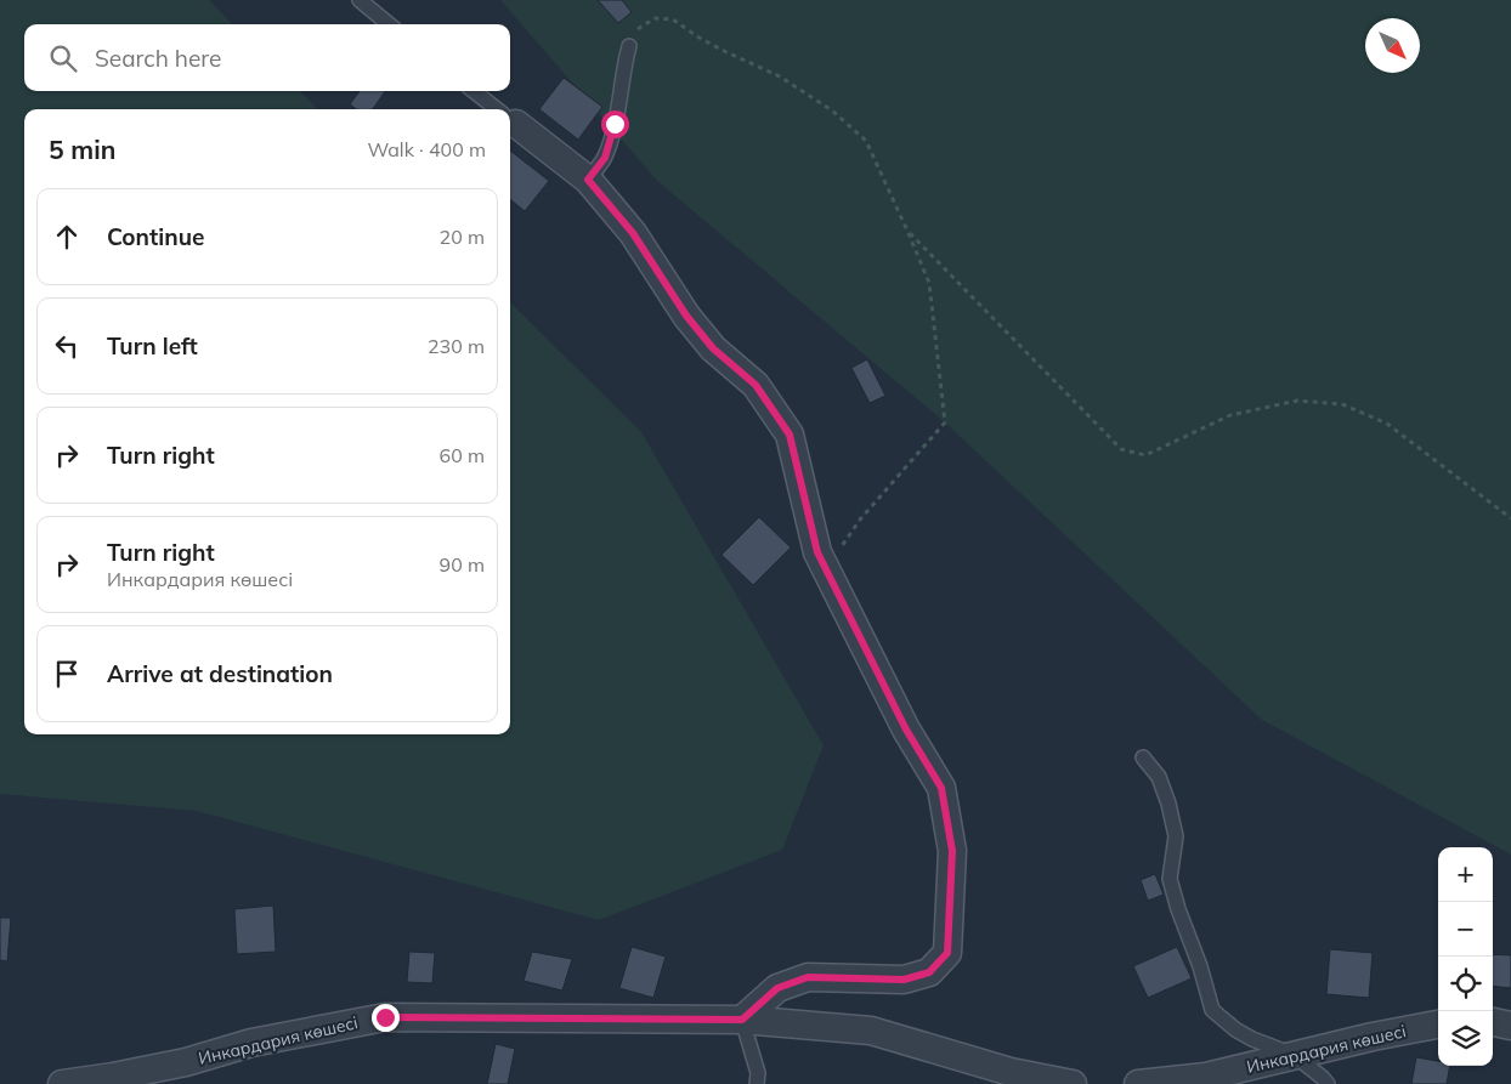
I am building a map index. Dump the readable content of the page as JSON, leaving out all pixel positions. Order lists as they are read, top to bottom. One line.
{"streets":{"street":["Инкардария көшесі"]},"north":"bottom right","page":{"search":"Search here","heading":["5 min","Walk · 400 m"],"list":[["Continue","20 m"],["Turn left","230 m"],["Turn right","60 m"],["Turn right","Инкардария көшесі","90 m"],"Arrive at destination"],"map_buttons":["+","−"]}}
